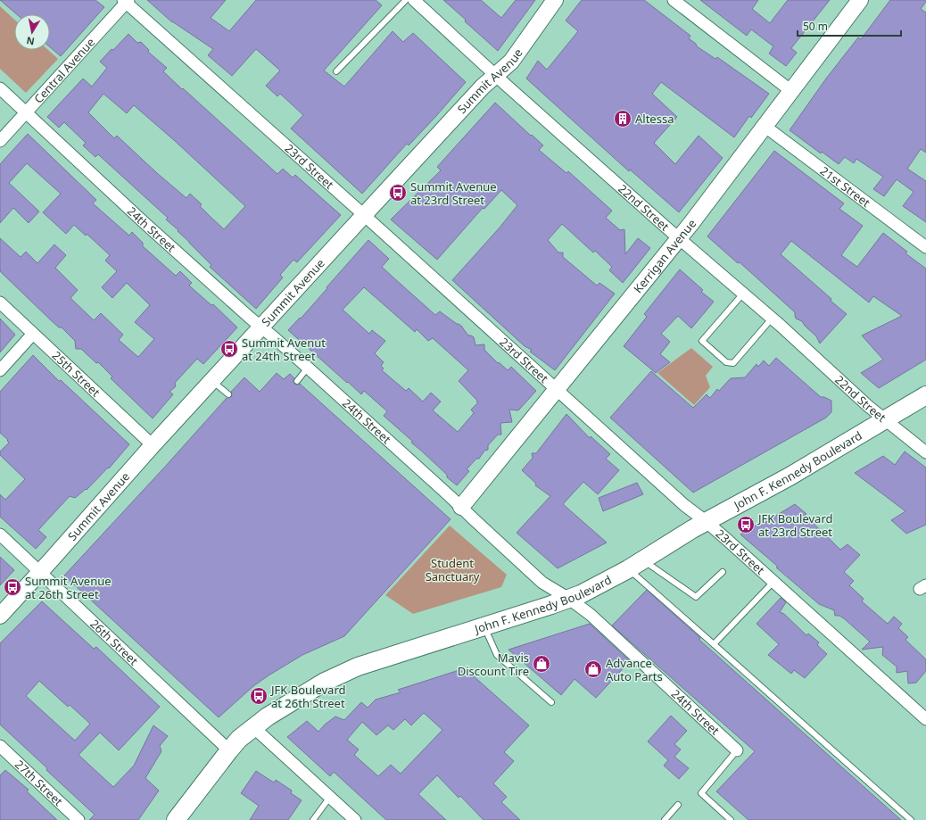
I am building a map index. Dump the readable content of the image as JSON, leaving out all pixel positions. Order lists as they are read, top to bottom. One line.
{"streets":{"main road":["John F. Kennedy Boulevard"],"street":["Central Avenue","Summit Avenue","23rd Street","21st Street","22nd Street","24th Street","Kerrigan Avenue","25th Street","26th Street","27th Street"]},"crossings":[["Central Avenue","23rd Street"],["Central Avenue","24th Street"],["Summit Avenue","23rd Street"],["Summit Avenue","22nd Street"],["Summit Avenue","24th Street"],["Summit Avenue","25th Street"],["Summit Avenue","26th Street"],["23rd Street","Kerrigan Avenue"],["23rd Street","John F. Kennedy Boulevard"],["21st Street","Kerrigan Avenue"],["22nd Street","Kerrigan Avenue"],["22nd Street","John F. Kennedy Boulevard"],["24th Street","Kerrigan Avenue"],["24th Street","John F. Kennedy Boulevard"],["John F. Kennedy Boulevard","26th Street"]],"parks":["Student Sanctuary"],"places":{"building":["Altessa"],"bus stop":["Summit Avenue at 23rd Street","Summit Avenut at 24th Street","JFK Boulevard at 23rd Street","Summit Avenue at 26th Street","JFK Boulevard at 26th Street"],"shop":["Mavis Discount Tire","Advance Auto Parts"]},"scale_bar":"50 m","north":"bottom"}
